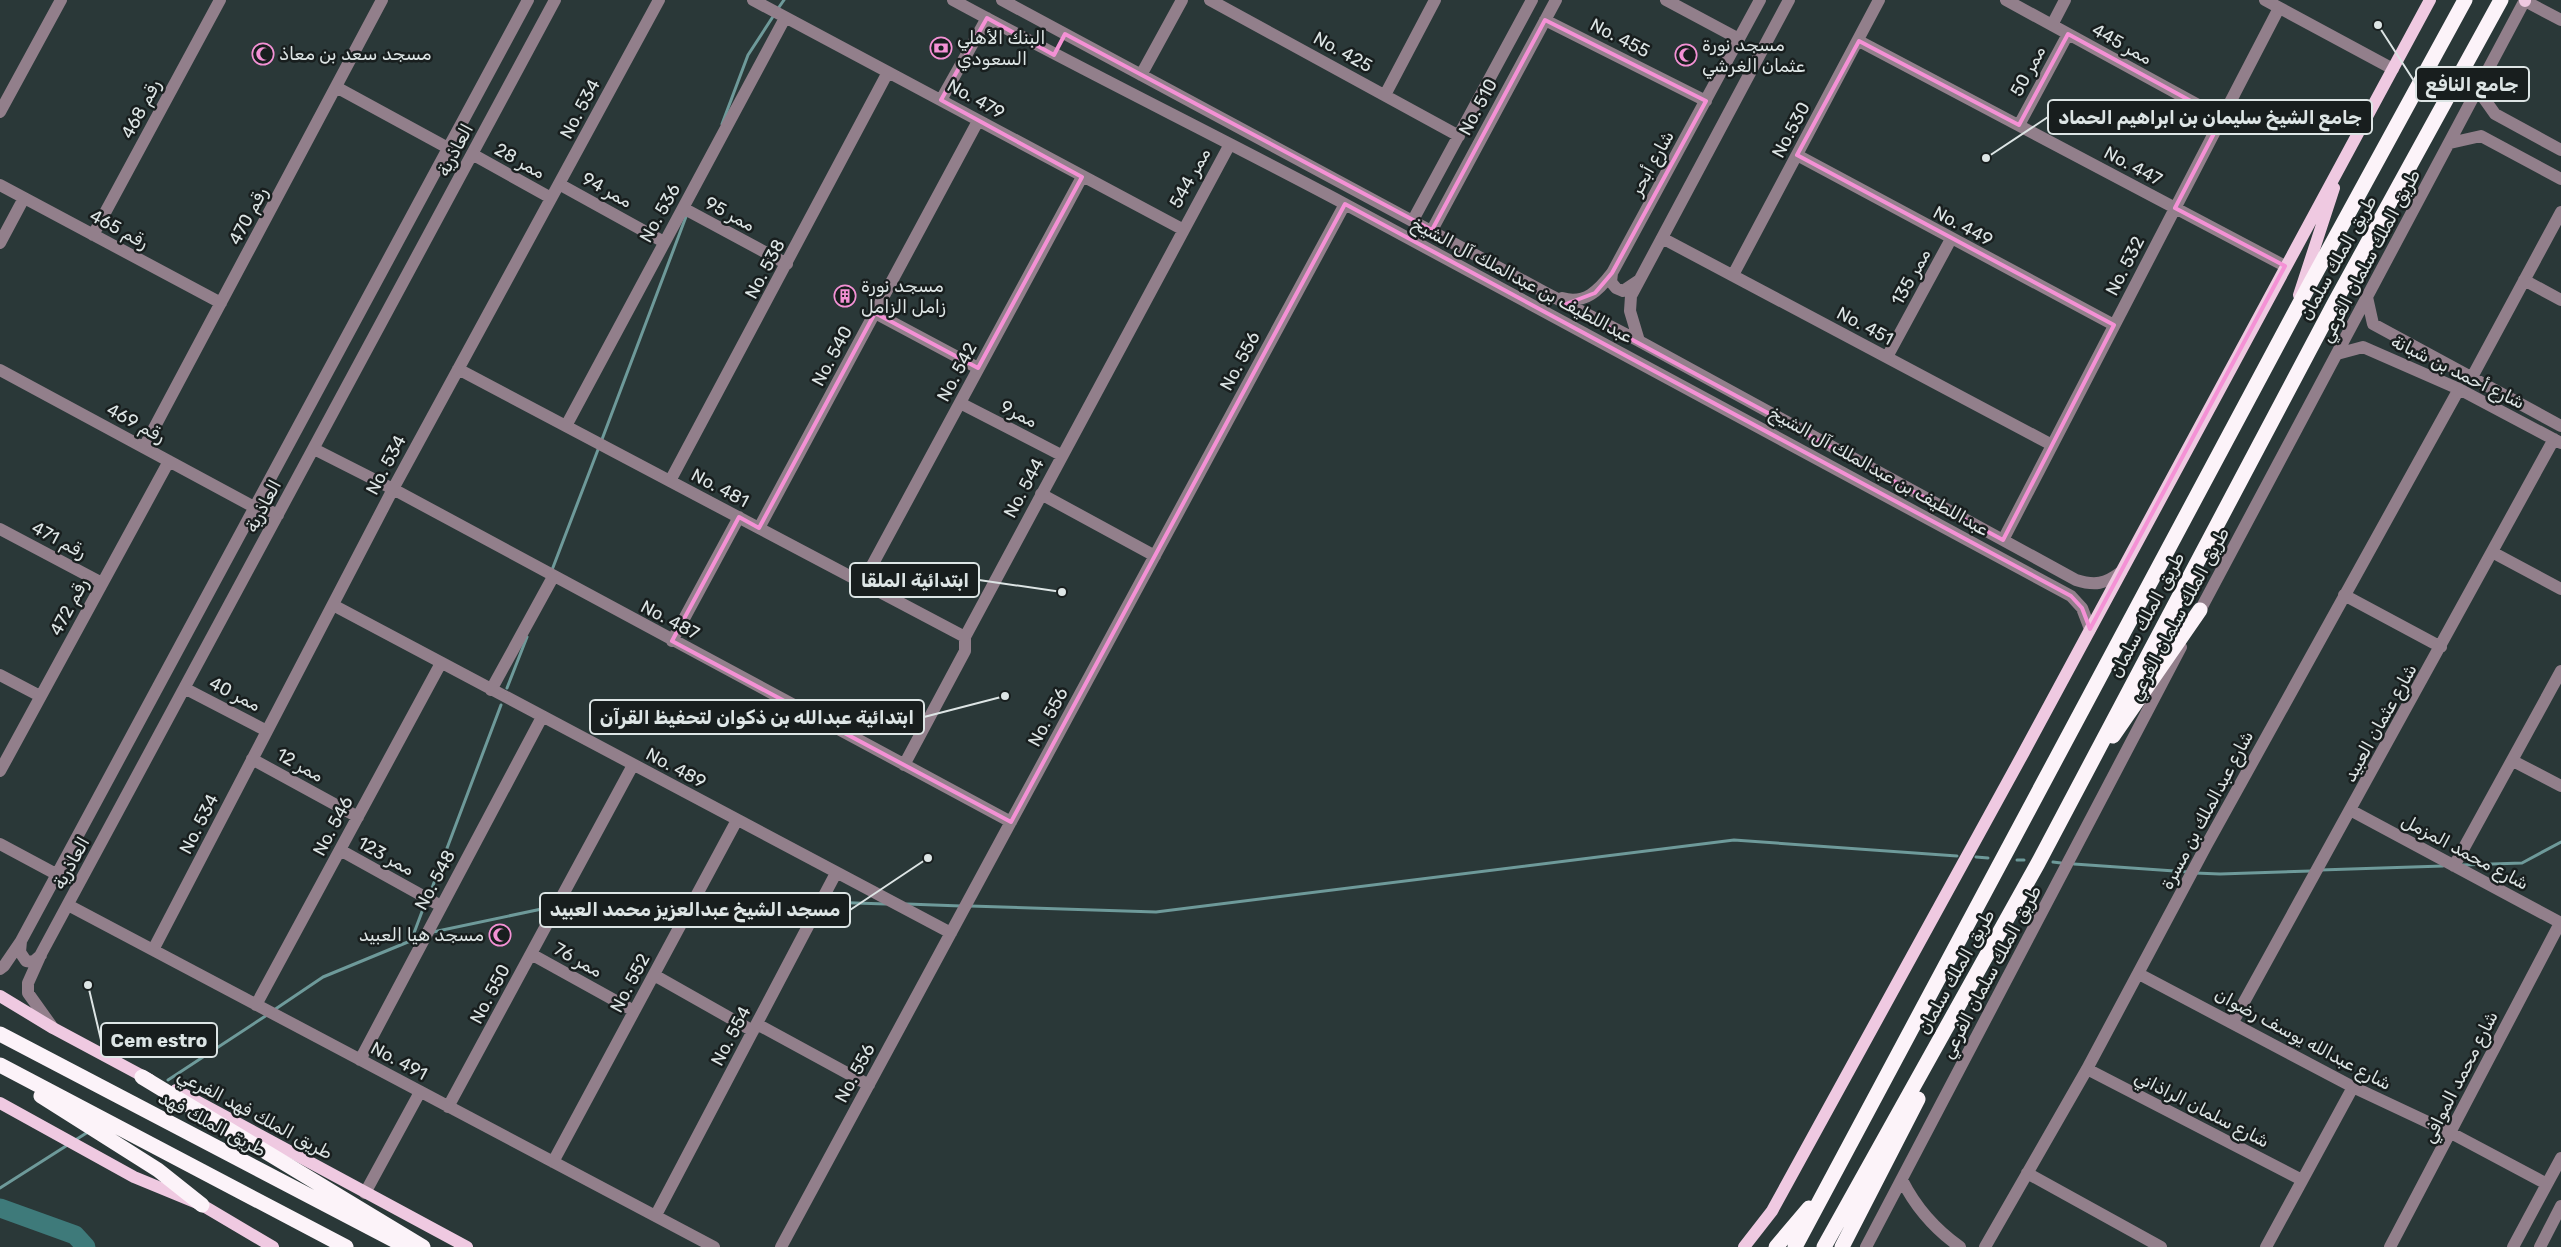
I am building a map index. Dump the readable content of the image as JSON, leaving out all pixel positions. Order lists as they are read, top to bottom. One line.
{"streets":{"highway":["طريق الملك سلمان","طريق الملك فهد"],"main road":["طريق الملك فهد الفرعي"],"street":["No. 455","ممر 445","No. 425","ممر 50","No. 479","No. 510","رقم 468","No. 534","No.530","العاذرية","ممر 28","شارع أبحر","No. 447","ممر 544","ممر 94","No. 536","ممر 95","رقم 470","No. 449","رقم 465","طريق الملك سلمان الفرعي","No. 532","No. 538","ممر 135","عبداللطيف بن عبدالملك آل الشيخ","No. 451","No. 540","No. 556","No. 542","شارع أحمد بن شبانة","ممر9","رقم 469","No. 481","No. 544","رقم 471","رقم 472","No. 487","ممر 40","شارع عثمان العبيد","ممر 12","No. 489","شارع عبدالملك بن مسرة","No. 546","شارع محمد المزمل","ممر 123","No. 548","ممر 76","No. 552","No. 550","No. 554","شارع عبدالله يوسف رضوان","No. 491","شارع محمد الموافي","شارع سلمان الراذاني"]},"crossings":[["No. 455","No. 510"],["No. 455","شارع أبحر"],["ممر 445","ممر 50"],["ممر 445","No. 532"],["No. 425","No. 510"],["ممر 50","No. 447"],["No. 479","ممر 544"],["No. 479","No. 536"],["No. 479","No. 538"],["No. 479","No. 540"],["No. 479","No. 542"],["No. 479","No. 544"],["No. 510","عبداللطيف بن عبدالملك آل الشيخ"],["رقم 468","رقم 465"],["No. 534","ممر 28"],["No. 534","ممر 94"],["No. 534","No. 481"],["No. 534","No. 487"],["No. 534","ممر 40"],["No. 534","ممر 12"],["No. 534","No. 489"],["No. 534","No. 491"],["No.530","No. 447"],["No.530","No. 449"],["No.530","No. 451"],["العاذرية","ممر 28"],["العاذرية","رقم 469"],["العاذرية","No. 487"],["العاذرية","ممر 40"],["العاذرية","No. 491"],["العاذرية","طريق الملك فهد الفرعي"],["شارع أبحر","عبداللطيف بن عبدالملك آل الشيخ"],["No. 447","No. 532"],["ممر 544","عبداللطيف بن عبدالملك آل الشيخ"],["ممر 544","No. 544"],["ممر 94","No. 536"],["No. 536","ممر 95"],["No. 536","No. 481"],["ممر 95","No. 538"],["رقم 470","رقم 465"],["رقم 470","رقم 469"],["No. 449","No. 532"],["No. 449","ممر 135"],["طريق الملك سلمان الفرعي","شارع أحمد بن شبانة"],["No. 532","عبداللطيف بن عبدالملك آل الشيخ"],["No. 532","No. 451"],["No. 538","No. 481"],["ممر 135","No. 451"],["عبداللطيف بن عبدالملك آل الشيخ","No. 556"],["No. 540","No. 481"],["No. 556","No. 487"],["No. 556","No. 489"],["No. 542","ممر9"],["No. 542","No. 481"],["شارع أحمد بن شبانة","شارع عثمان العبيد"],["شارع أحمد بن شبانة","شارع عبدالملك بن مسرة"],["ممر9","No. 544"],["رقم 469","رقم 472"],["No. 481","No. 544"],["No. 544","No. 487"],["رقم 471","رقم 472"],["شارع عثمان العبيد","شارع محمد المزمل"],["شارع عثمان العبيد","شارع عبدالله يوسف رضوان"],["ممر 12","No. 546"],["No. 489","No. 546"],["No. 489","No. 548"],["No. 489","No. 552"],["No. 489","No. 550"],["No. 489","No. 554"],["شارع عبدالملك بن مسرة","شارع عبدالله يوسف رضوان"],["شارع عبدالملك بن مسرة","شارع سلمان الراذاني"],["No. 546","ممر 123"],["No. 546","No. 491"],["شارع محمد المزمل","شارع محمد الموافي"],["ممر 123","No. 548"],["No. 548","No. 491"],["ممر 76","No. 552"],["ممر 76","No. 550"],["No. 552","No. 491"],["No. 550","No. 491"],["No. 554","No. 491"],["شارع عبدالله يوسف رضوان","شارع محمد الموافي"]],"places":{"other":["جامع النافع","جامع الشيخ سليمان بن ابراهيم الحماد","ابتدائية الملقا","ابتدائية عبدالله بن ذكوان لتحفيظ القرآن","مسجد الشيخ عبدالعزيز محمد العبيد","Cem estro"],"bank":["البنك الأهلي السعودي"],"mosque":["مسجد سعد بن معاذ","مسجد نورة عثمان الغرشي","مسجد هيا العبيد"],"building":["مسجد نورة زامل الزامل"]}}
